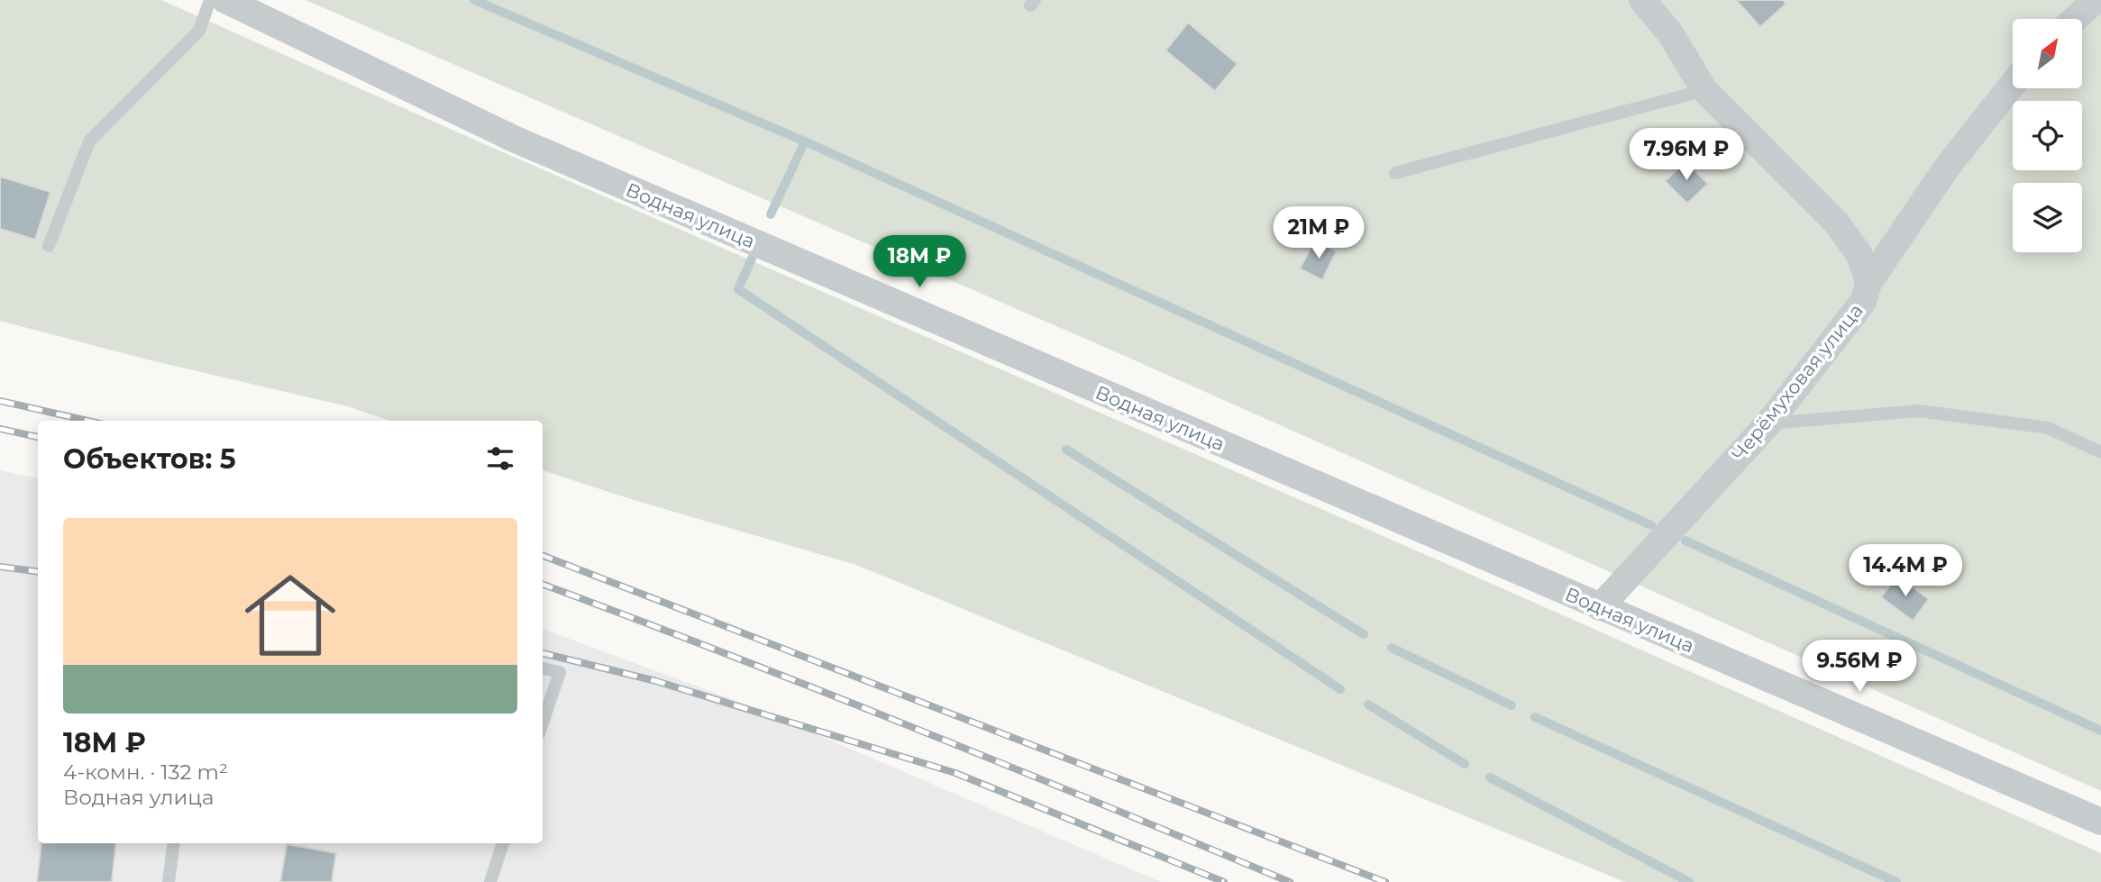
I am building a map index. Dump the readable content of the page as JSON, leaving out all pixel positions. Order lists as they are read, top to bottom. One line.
{"streets":{"street":["Водная улица","Черёмуховая улица"]},"crossings":[["Водная улица","Черёмуховая улица"]],"north":"top right","page":{"price":["7.96M ₽","21M ₽","18M ₽","14.4M ₽","9.56M ₽"],"heading":"Объектов: 5","list":[{"name":"18M ₽","note":"4-комн. · 132 m² · Водная улица"}]}}
